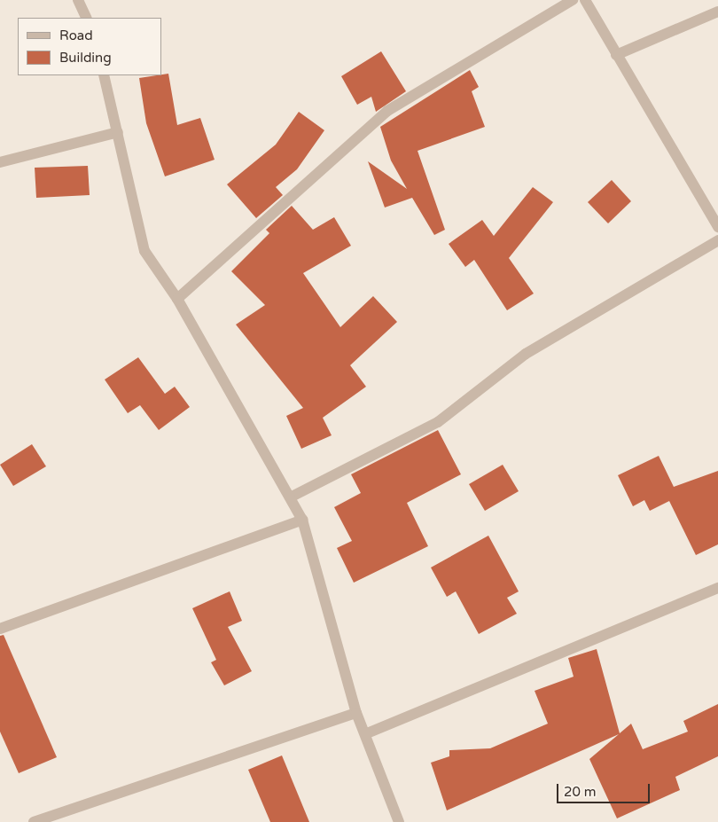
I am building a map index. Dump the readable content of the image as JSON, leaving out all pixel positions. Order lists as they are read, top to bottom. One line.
{"legend":["Road","Building"],"scale_bar":"20 m"}
